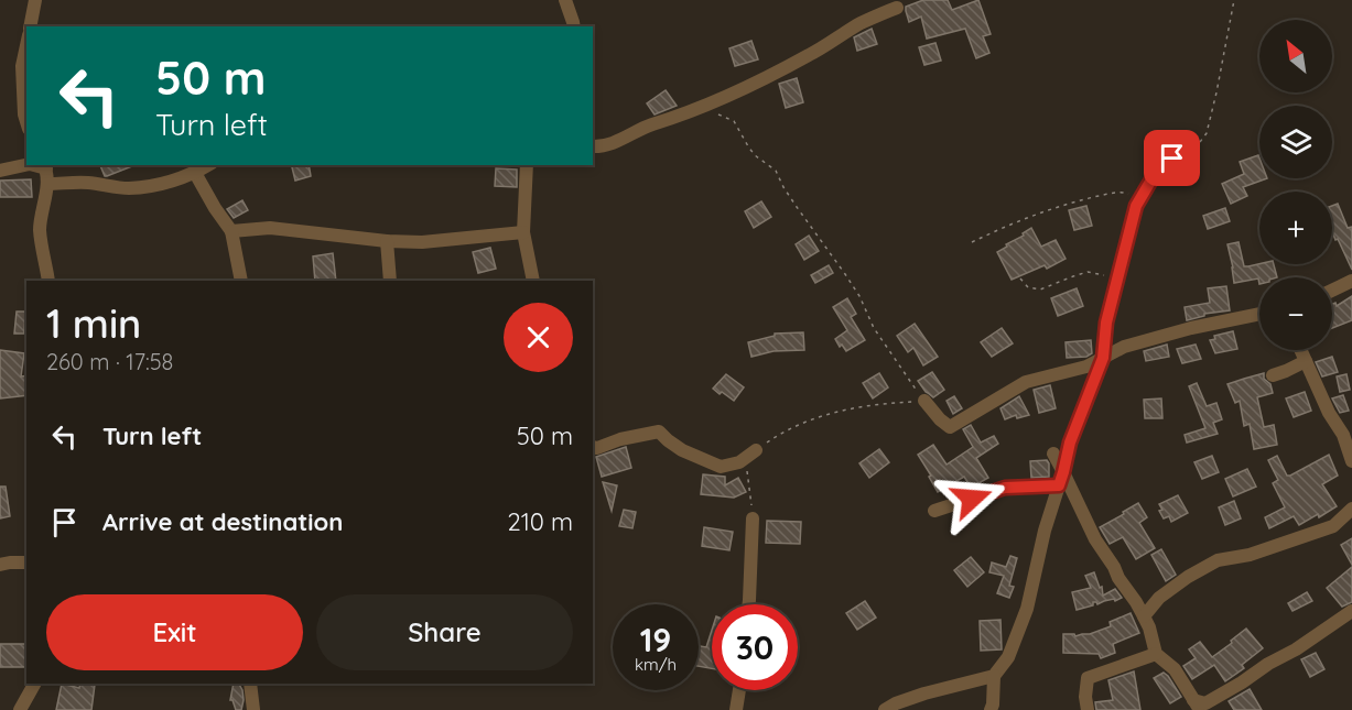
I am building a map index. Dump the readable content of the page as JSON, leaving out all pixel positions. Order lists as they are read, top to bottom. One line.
{"north":"top left","page":{"map_buttons":["+","−"],"turn":["50 m","Turn left"],"heading":["1 min","260 m · 17:58"],"list":[{"name":"Turn left","value":"50 m"},{"name":"Arrive at destination","value":"210 m"}],"buttons":["Exit","Share"],"speed":"19 km/h","limit":"30"}}
